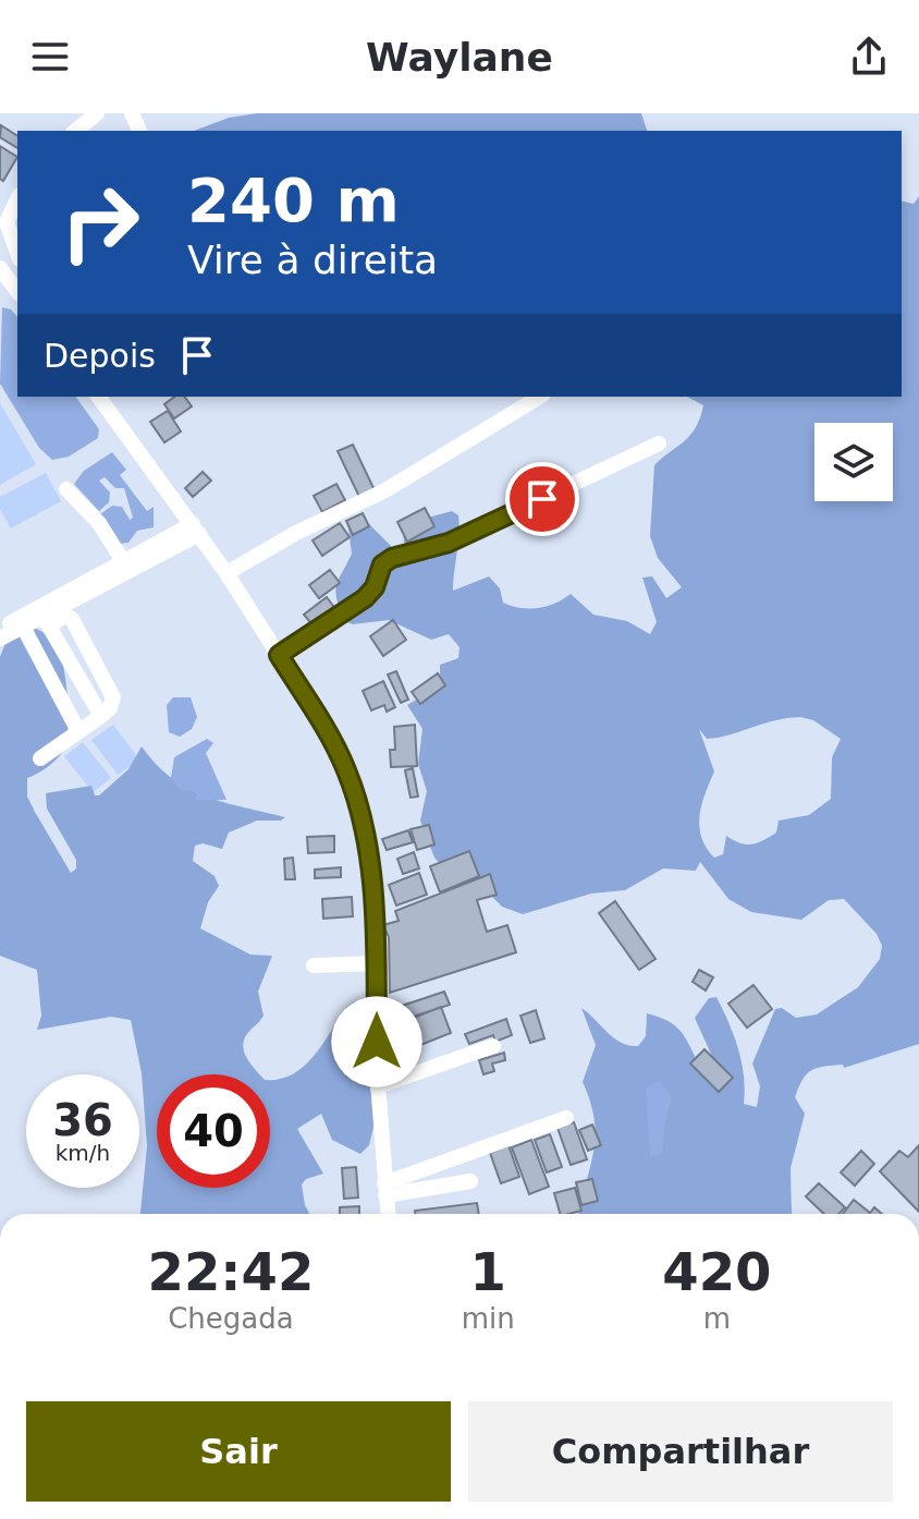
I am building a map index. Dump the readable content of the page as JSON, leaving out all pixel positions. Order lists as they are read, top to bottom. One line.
{"page":{"header":"Waylane","turn":["240 m","Vire à direita"],"then":"Depois","speed":"36 km/h","limit":"40","eta":["22:42","Chegada","1","min","420","m"],"buttons":["Sair","Compartilhar"]}}
